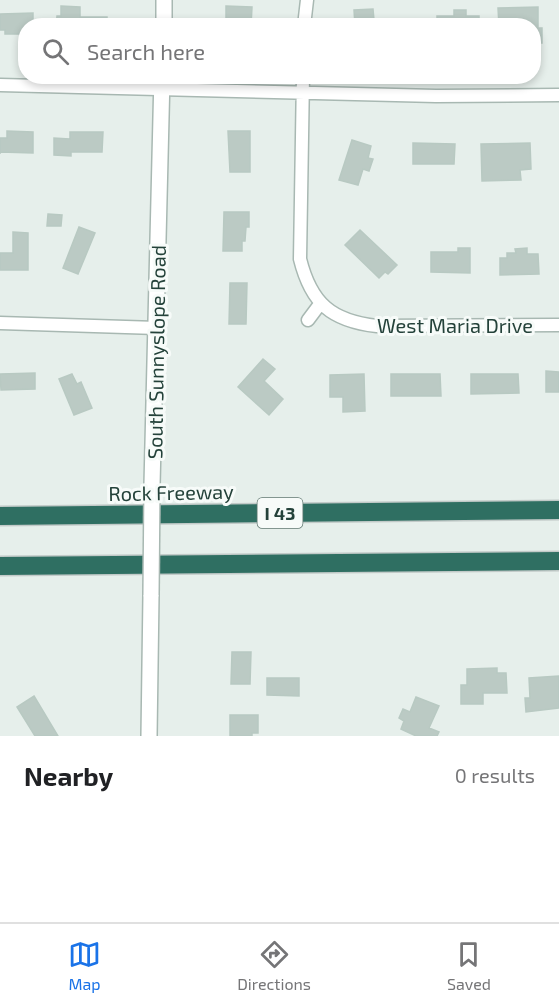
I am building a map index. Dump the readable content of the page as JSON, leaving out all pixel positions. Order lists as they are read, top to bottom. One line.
{"streets":{"highway":["Rock Freeway","I 43"],"street":["West Maria Drive","South Sunnyslope Road"]},"page":{"search":"Search here","heading":["Nearby","0 results"],"nav":["Map","Directions","Saved"]}}
